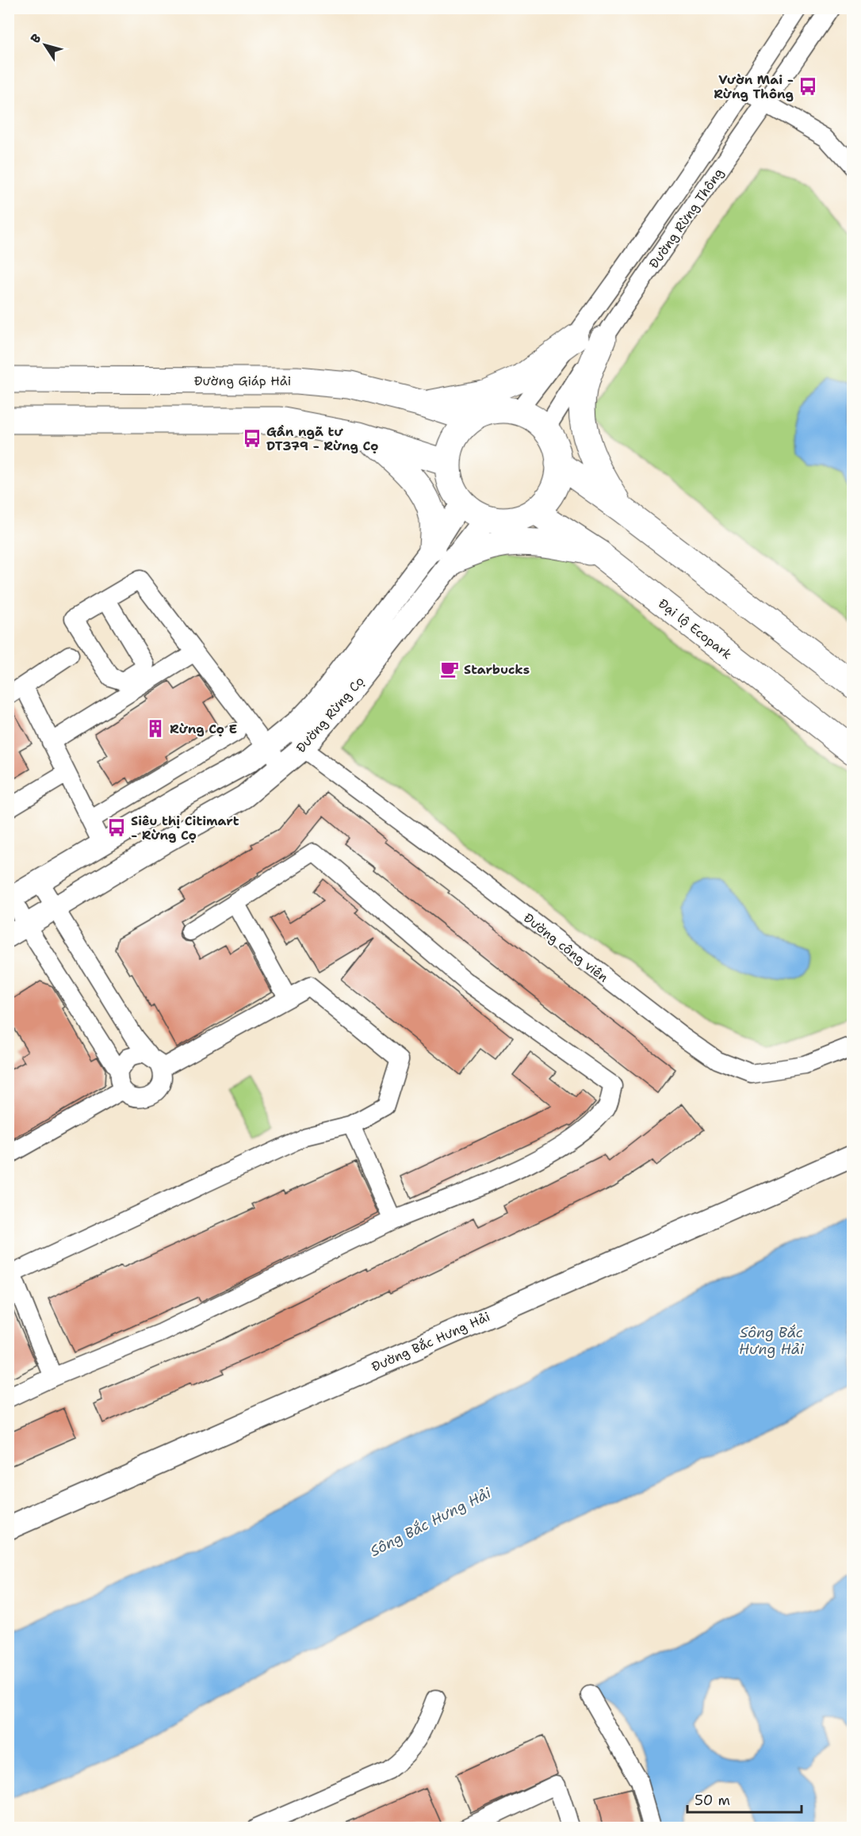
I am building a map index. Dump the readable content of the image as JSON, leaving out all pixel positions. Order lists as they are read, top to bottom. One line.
{"streets":{"highway":["Đường Giáp Hải","Đại lộ Ecopark"],"street":["Đường Rừng Thông","Đường Rừng Cọ","Đường công viên","Đường Bắc Hưng Hải"]},"crossings":[["Đường Rừng Thông","Đường Giáp Hải"],["Đường Rừng Thông","Đại lộ Ecopark"],["Đường Rừng Thông","Đường Rừng Cọ"],["Đường Giáp Hải","Đại lộ Ecopark"],["Đường Giáp Hải","Đường Rừng Cọ"],["Đại lộ Ecopark","Đường Rừng Cọ"],["Đường Rừng Cọ","Đường công viên"]],"water":["Sông Bắc Hưng Hải"],"places":{"bus stop":["Vườn Mai - Rừng Thông","Gần ngã tư DT379 - Rừng Cọ","Siêu thị Citimart - Rừng Cọ"],"cafe":["Starbucks"],"building":["Rừng Cọ E"]},"scale_bar":"50 m","north":"top left"}
